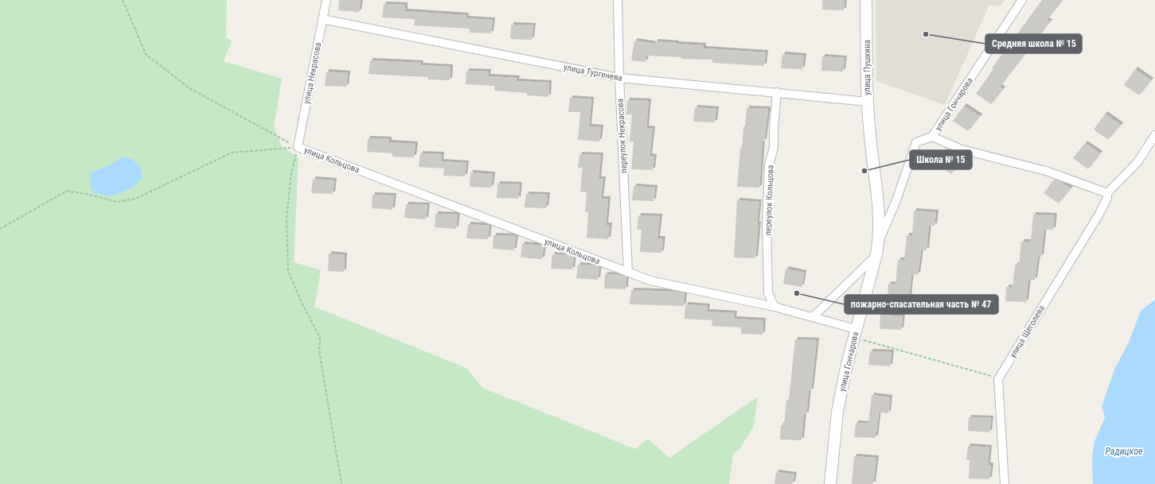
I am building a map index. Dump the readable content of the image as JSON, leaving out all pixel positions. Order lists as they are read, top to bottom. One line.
{"streets":{"street":["улица Пушкина","улица Тургенева","улица Некрасова","улица Гончарова","переулок Некрасова","улица Кольцова","переулок Кольцова","улица Щеголева"]},"crossings":[["улица Пушкина","улица Тургенева"],["улица Пушкина","улица Гончарова"],["улица Тургенева","улица Некрасова"],["улица Тургенева","переулок Некрасова"],["улица Тургенева","переулок Кольцова"],["улица Некрасова","улица Кольцова"],["улица Гончарова","улица Кольцова"],["переулок Некрасова","улица Кольцова"],["улица Кольцова","переулок Кольцова"]],"water":["Радицкое"],"places":["Средняя школа № 15","Школа № 15","пожарно-спасательная часть № 47"]}
